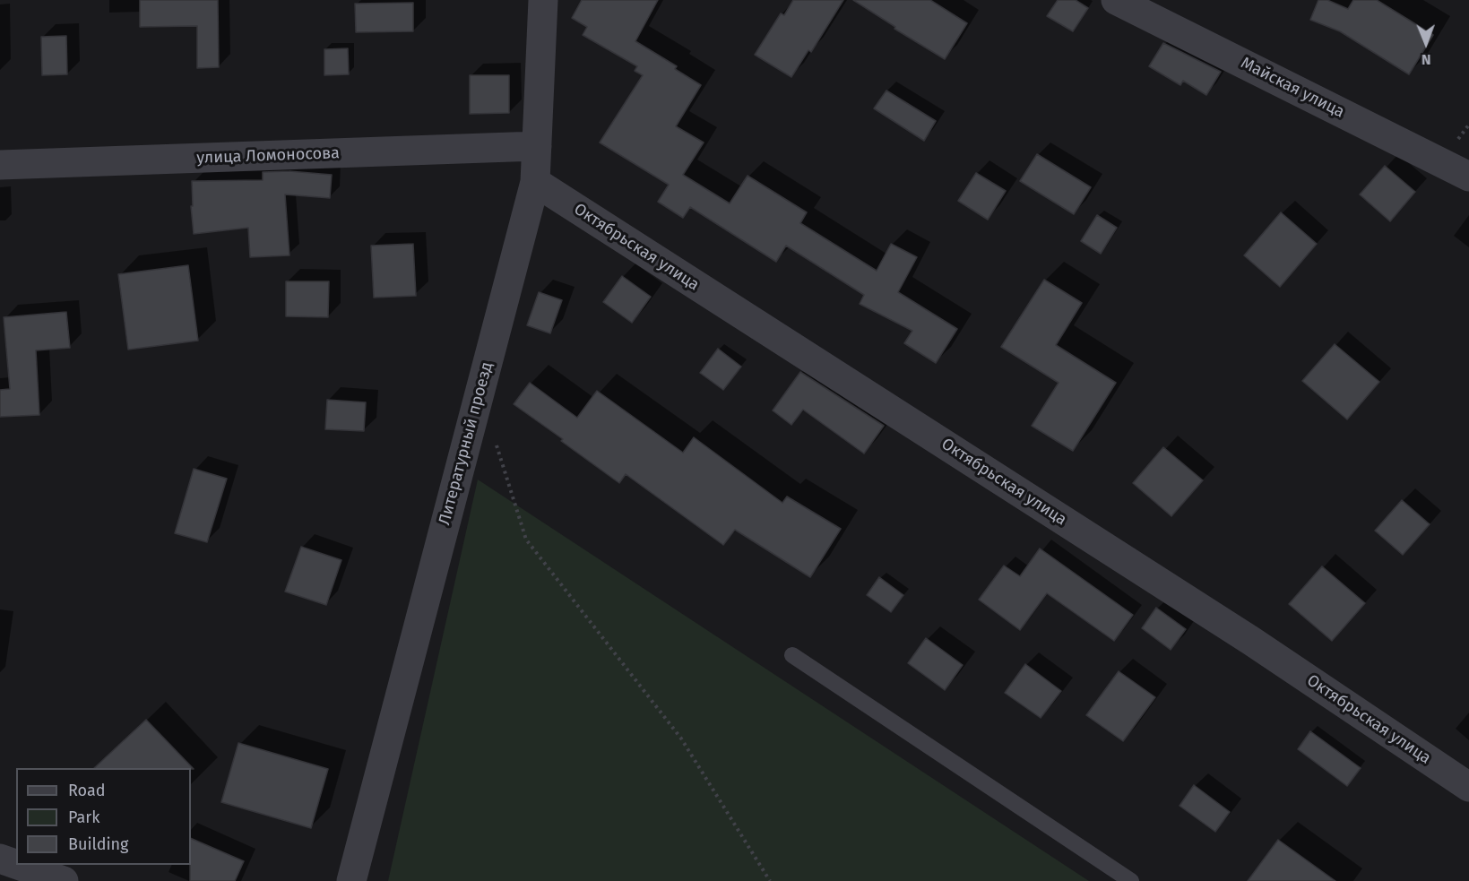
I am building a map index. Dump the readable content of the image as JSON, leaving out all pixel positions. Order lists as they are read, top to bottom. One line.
{"streets":{"street":["Майская улица","улица Ломоносова","Октябрьская улица","Литературный проезд"]},"crossings":[["улица Ломоносова","Литературный проезд"],["Октябрьская улица","Литературный проезд"]],"legend":["Road","Park","Building"],"north":"bottom"}
